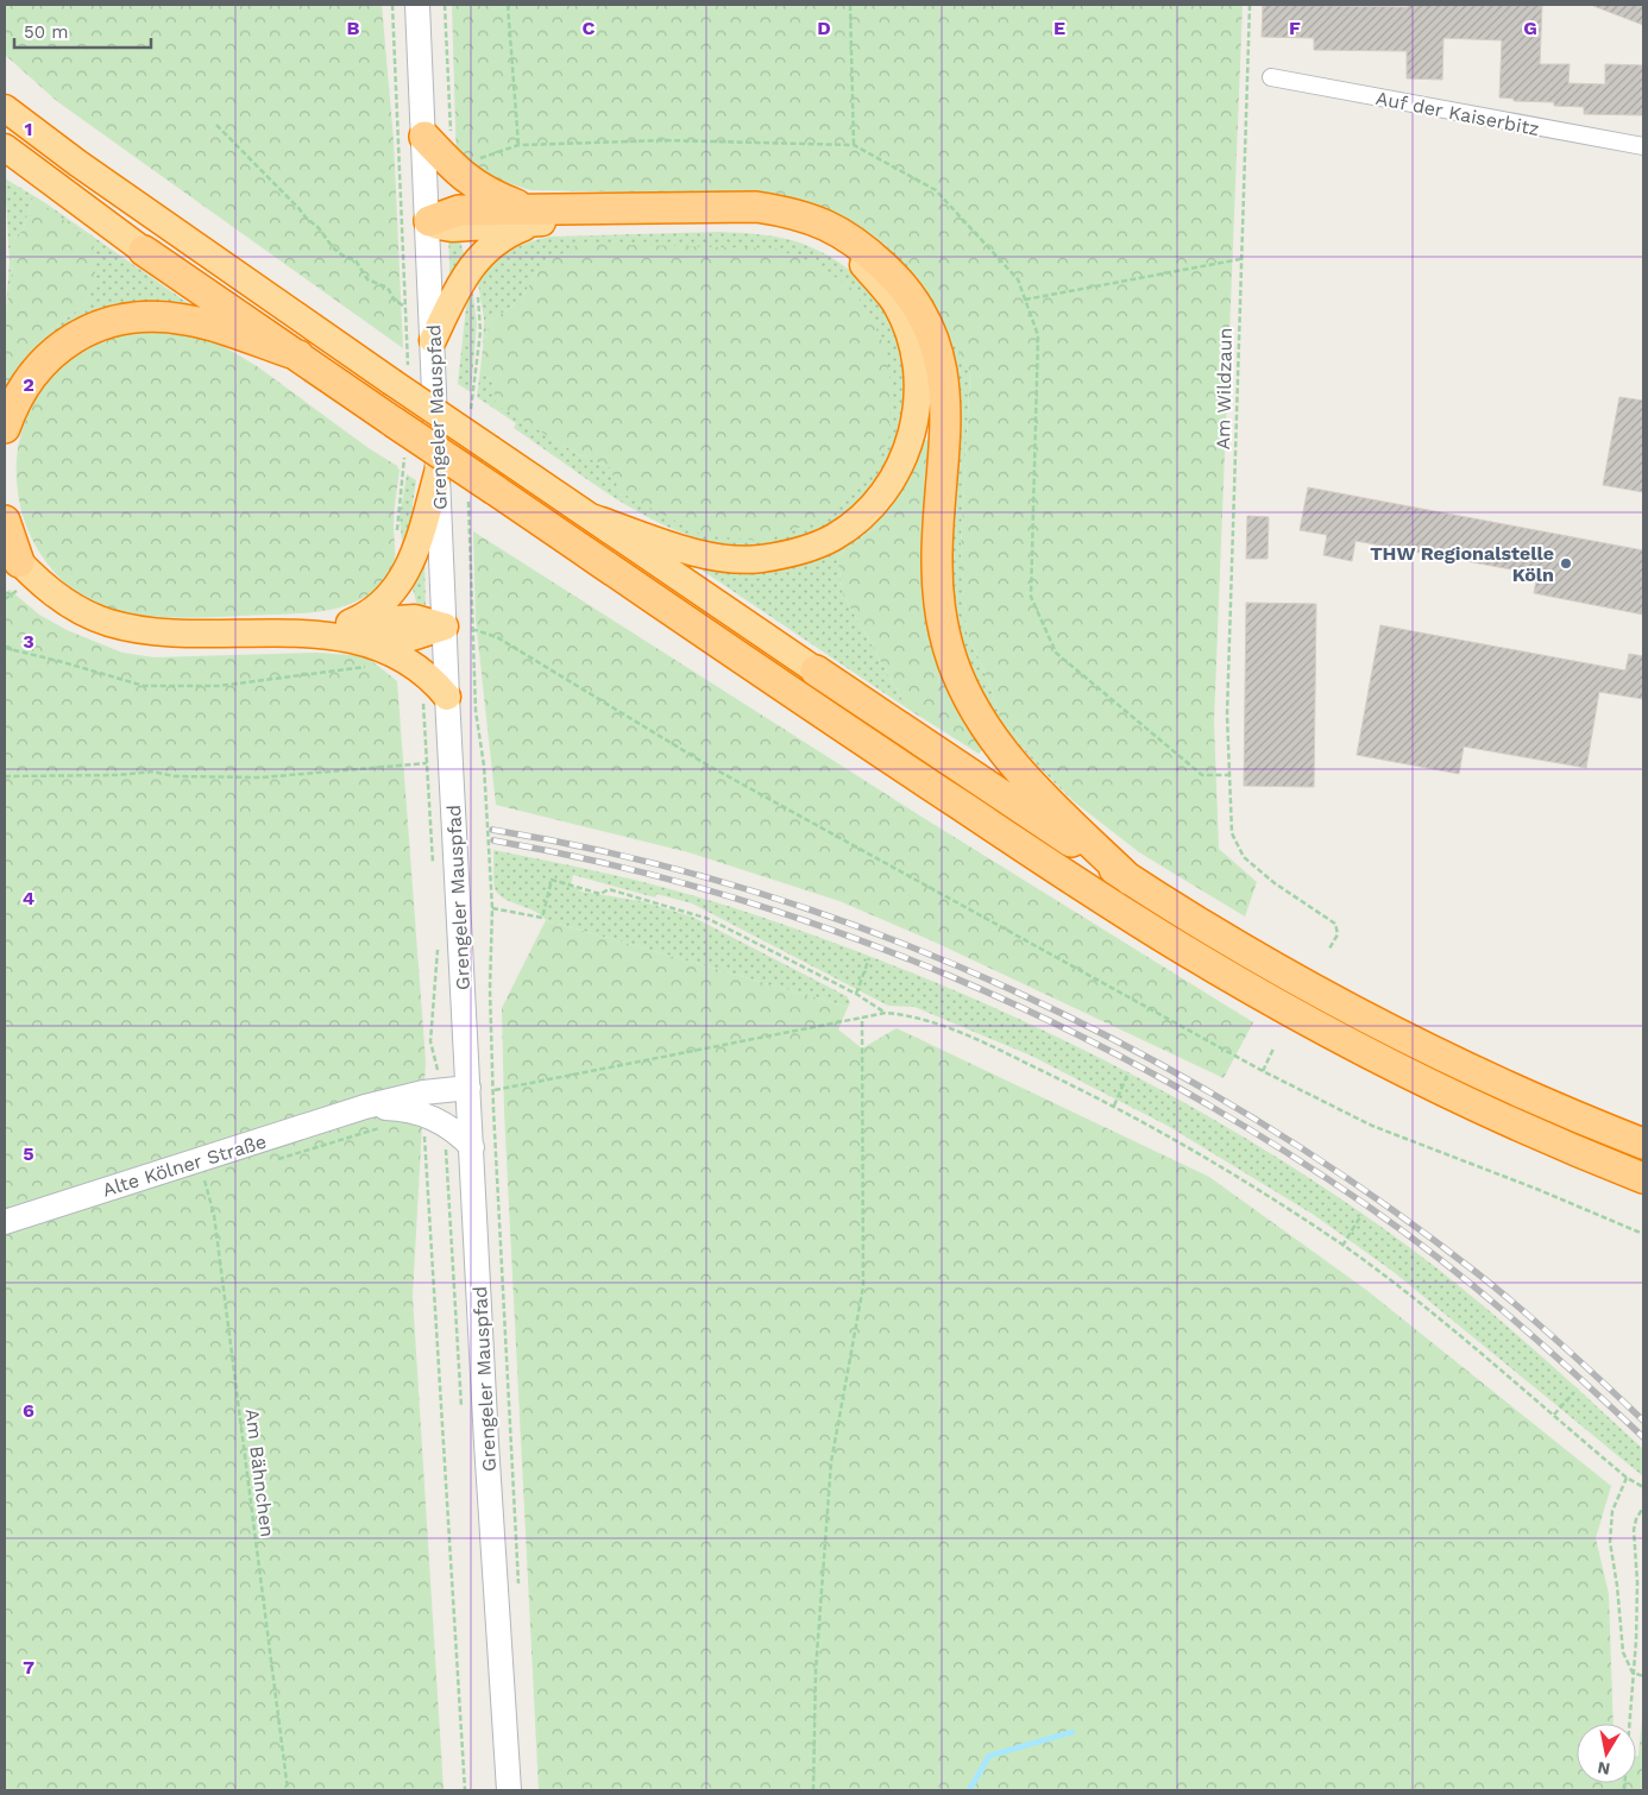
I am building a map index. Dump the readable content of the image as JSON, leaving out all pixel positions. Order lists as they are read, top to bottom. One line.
{"streets":{"main road":["Grengeler Mauspfad","Alte Kölner Straße"],"street":["Auf der Kaiserbitz"],"path":["Am Wildzaun","Am Bähnchen"]},"crossings":[["Grengeler Mauspfad","Alte Kölner Straße"],["Alte Kölner Straße","Am Bähnchen"]],"places":["THW Regionalstelle Köln"],"scale_bar":"50 m","north":"bottom","grid":{"columns":["B","C","D","E","F","G"],"rows":["1","2","3","4","5","6","7"]}}
